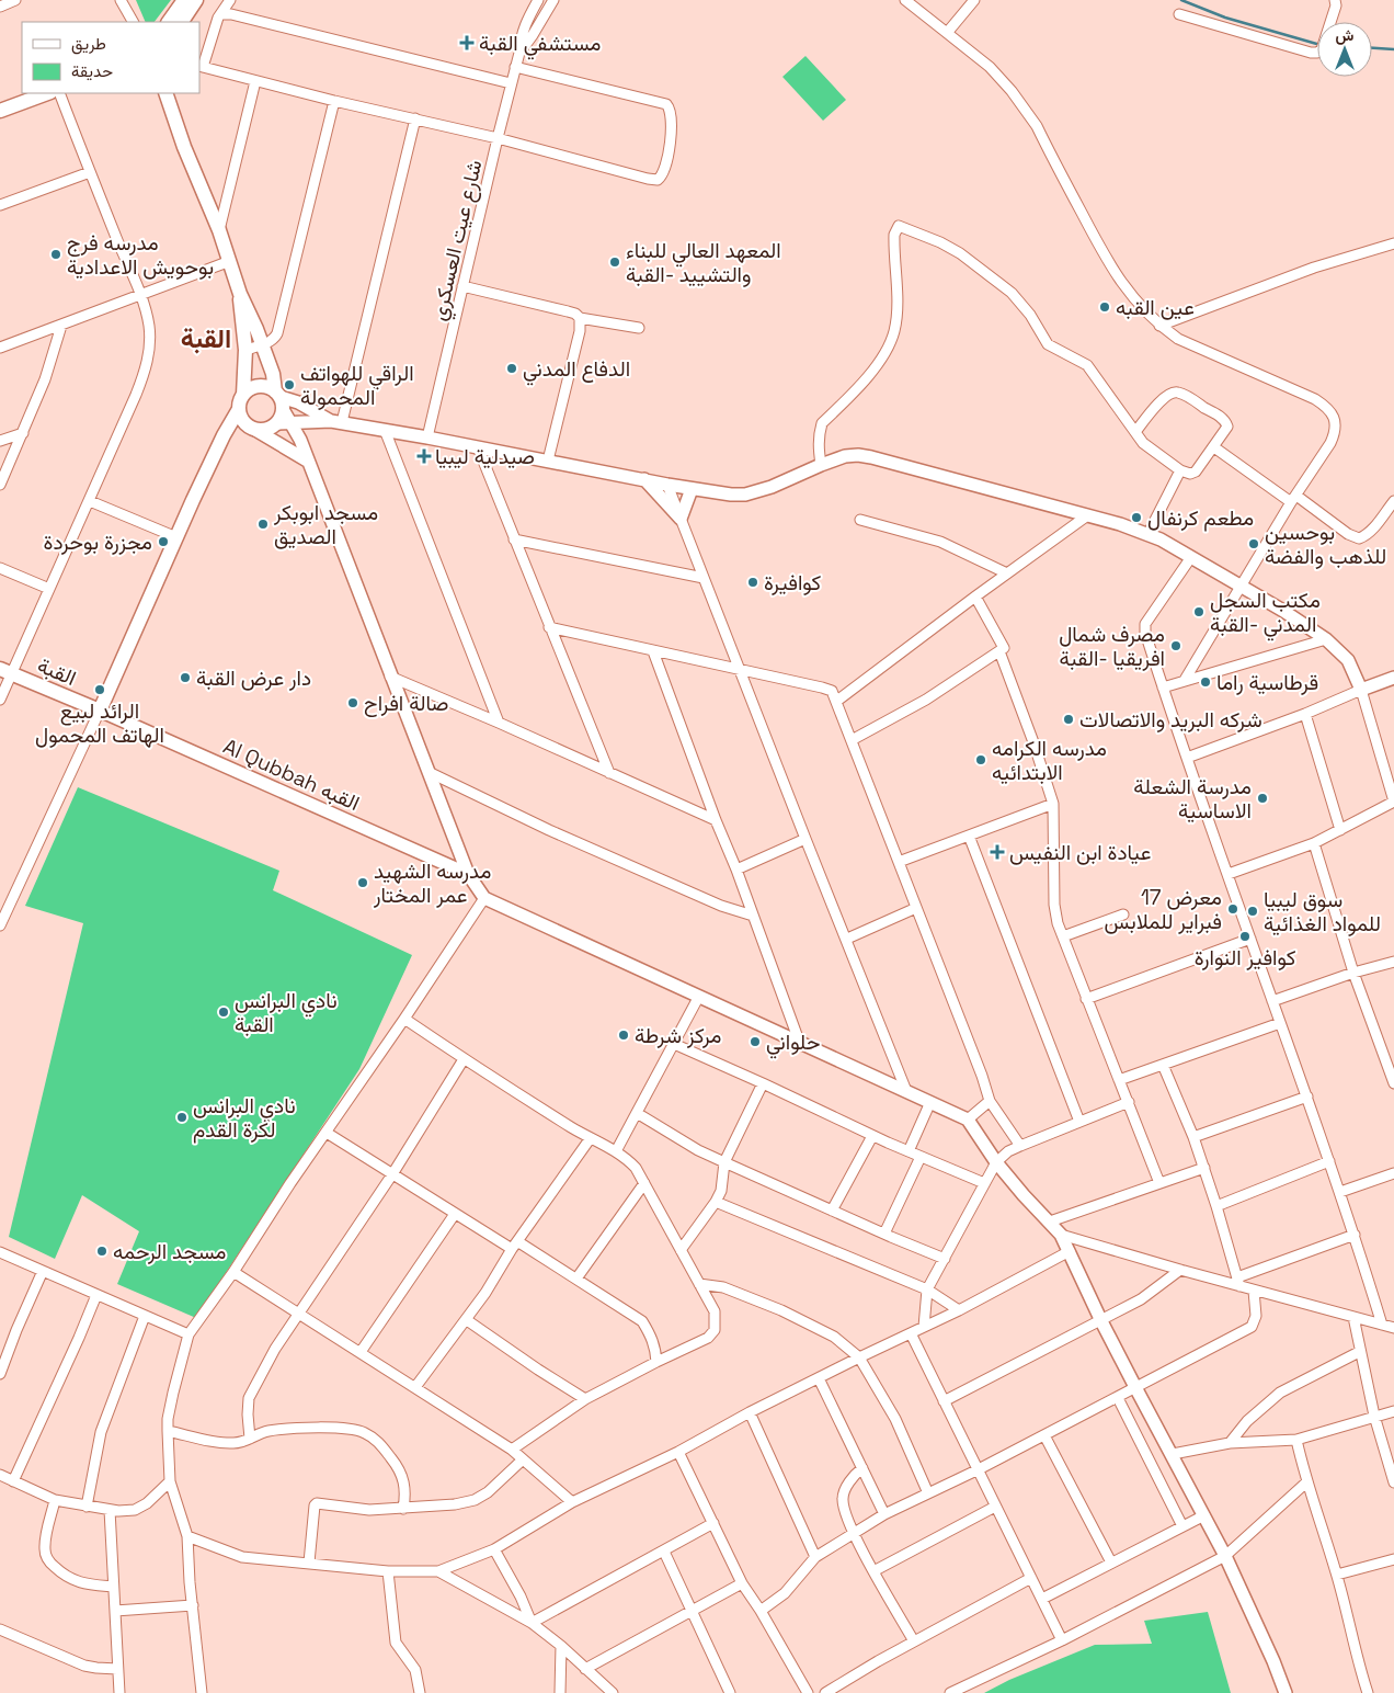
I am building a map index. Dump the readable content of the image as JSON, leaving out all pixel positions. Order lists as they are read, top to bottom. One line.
{"streets":{"main road":["القبة"],"street":["شارع عيت العسكري","Al Qubbah القبه"]},"crossings":[["القبة","Al Qubbah القبه"]],"districts":["القبة"],"places":{"health":["مستشفي القبة","صيدلية ليبيا","عيادة ابن النفيس"],"other":["مدرسه فرج بوحويش الاعدادية","المعهد العالي للبناء والتشييد -القبة","عين القبه","الدفاع المدني","الراقي للهواتف المحمولة","مطعم كرنفال","مسجد ابوبكر الصديق","مجزرة بوحردة","بوحسين للذهب والفضة","كوافيرة","مكتب السجل المدني -القبة","مصرف شمال افريقيا -القبة","دار عرض القبة","قرطاسية راما","الرائد لبيع الهاتف المحمول","صالة افراح","شركه البريد والاتصالات","مدرسه الكرامه الابتدائيه","مدرسة الشعلة الاساسية","مدرسه الشهيد عمر المختار","معرض 17 فبراير للملابس","سوق ليبيا للمواد الغذائية","كوافير النوارة","نادي البرانس القبة","مركز شرطة","حلواني","نادي البرانس لكرة القدم","مسجد الرحمه"]},"legend":["طريق","حديقة"],"north":"top"}
